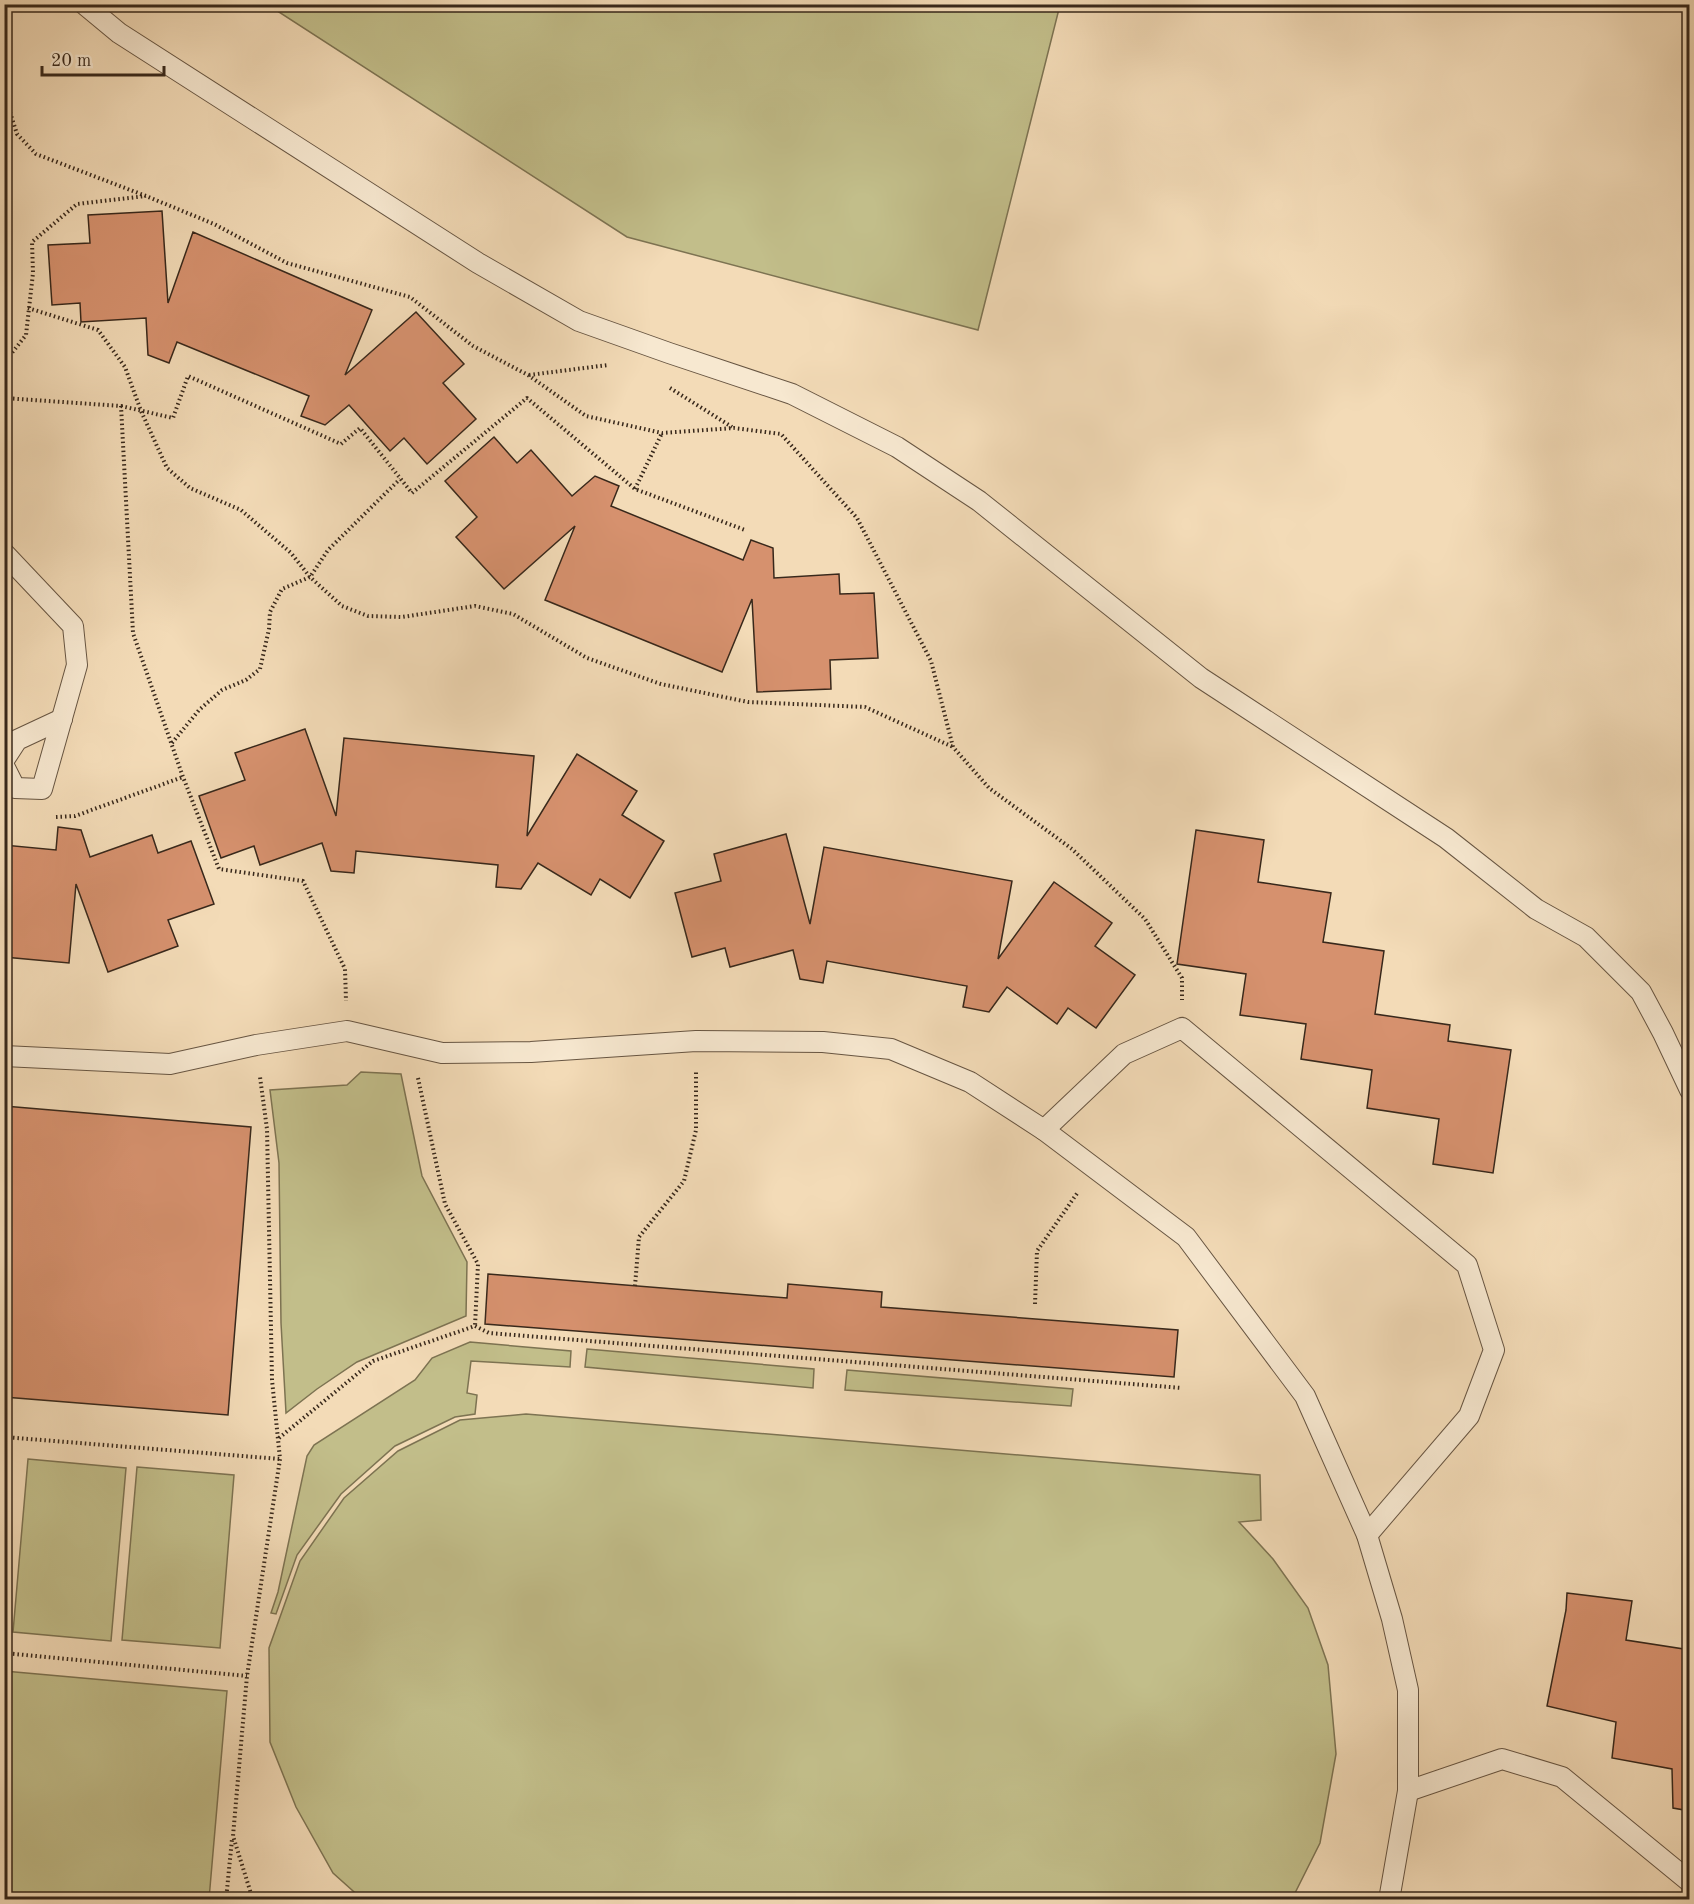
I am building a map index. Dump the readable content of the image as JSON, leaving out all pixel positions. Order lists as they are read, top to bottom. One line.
{"scale_bar":"20 m"}
